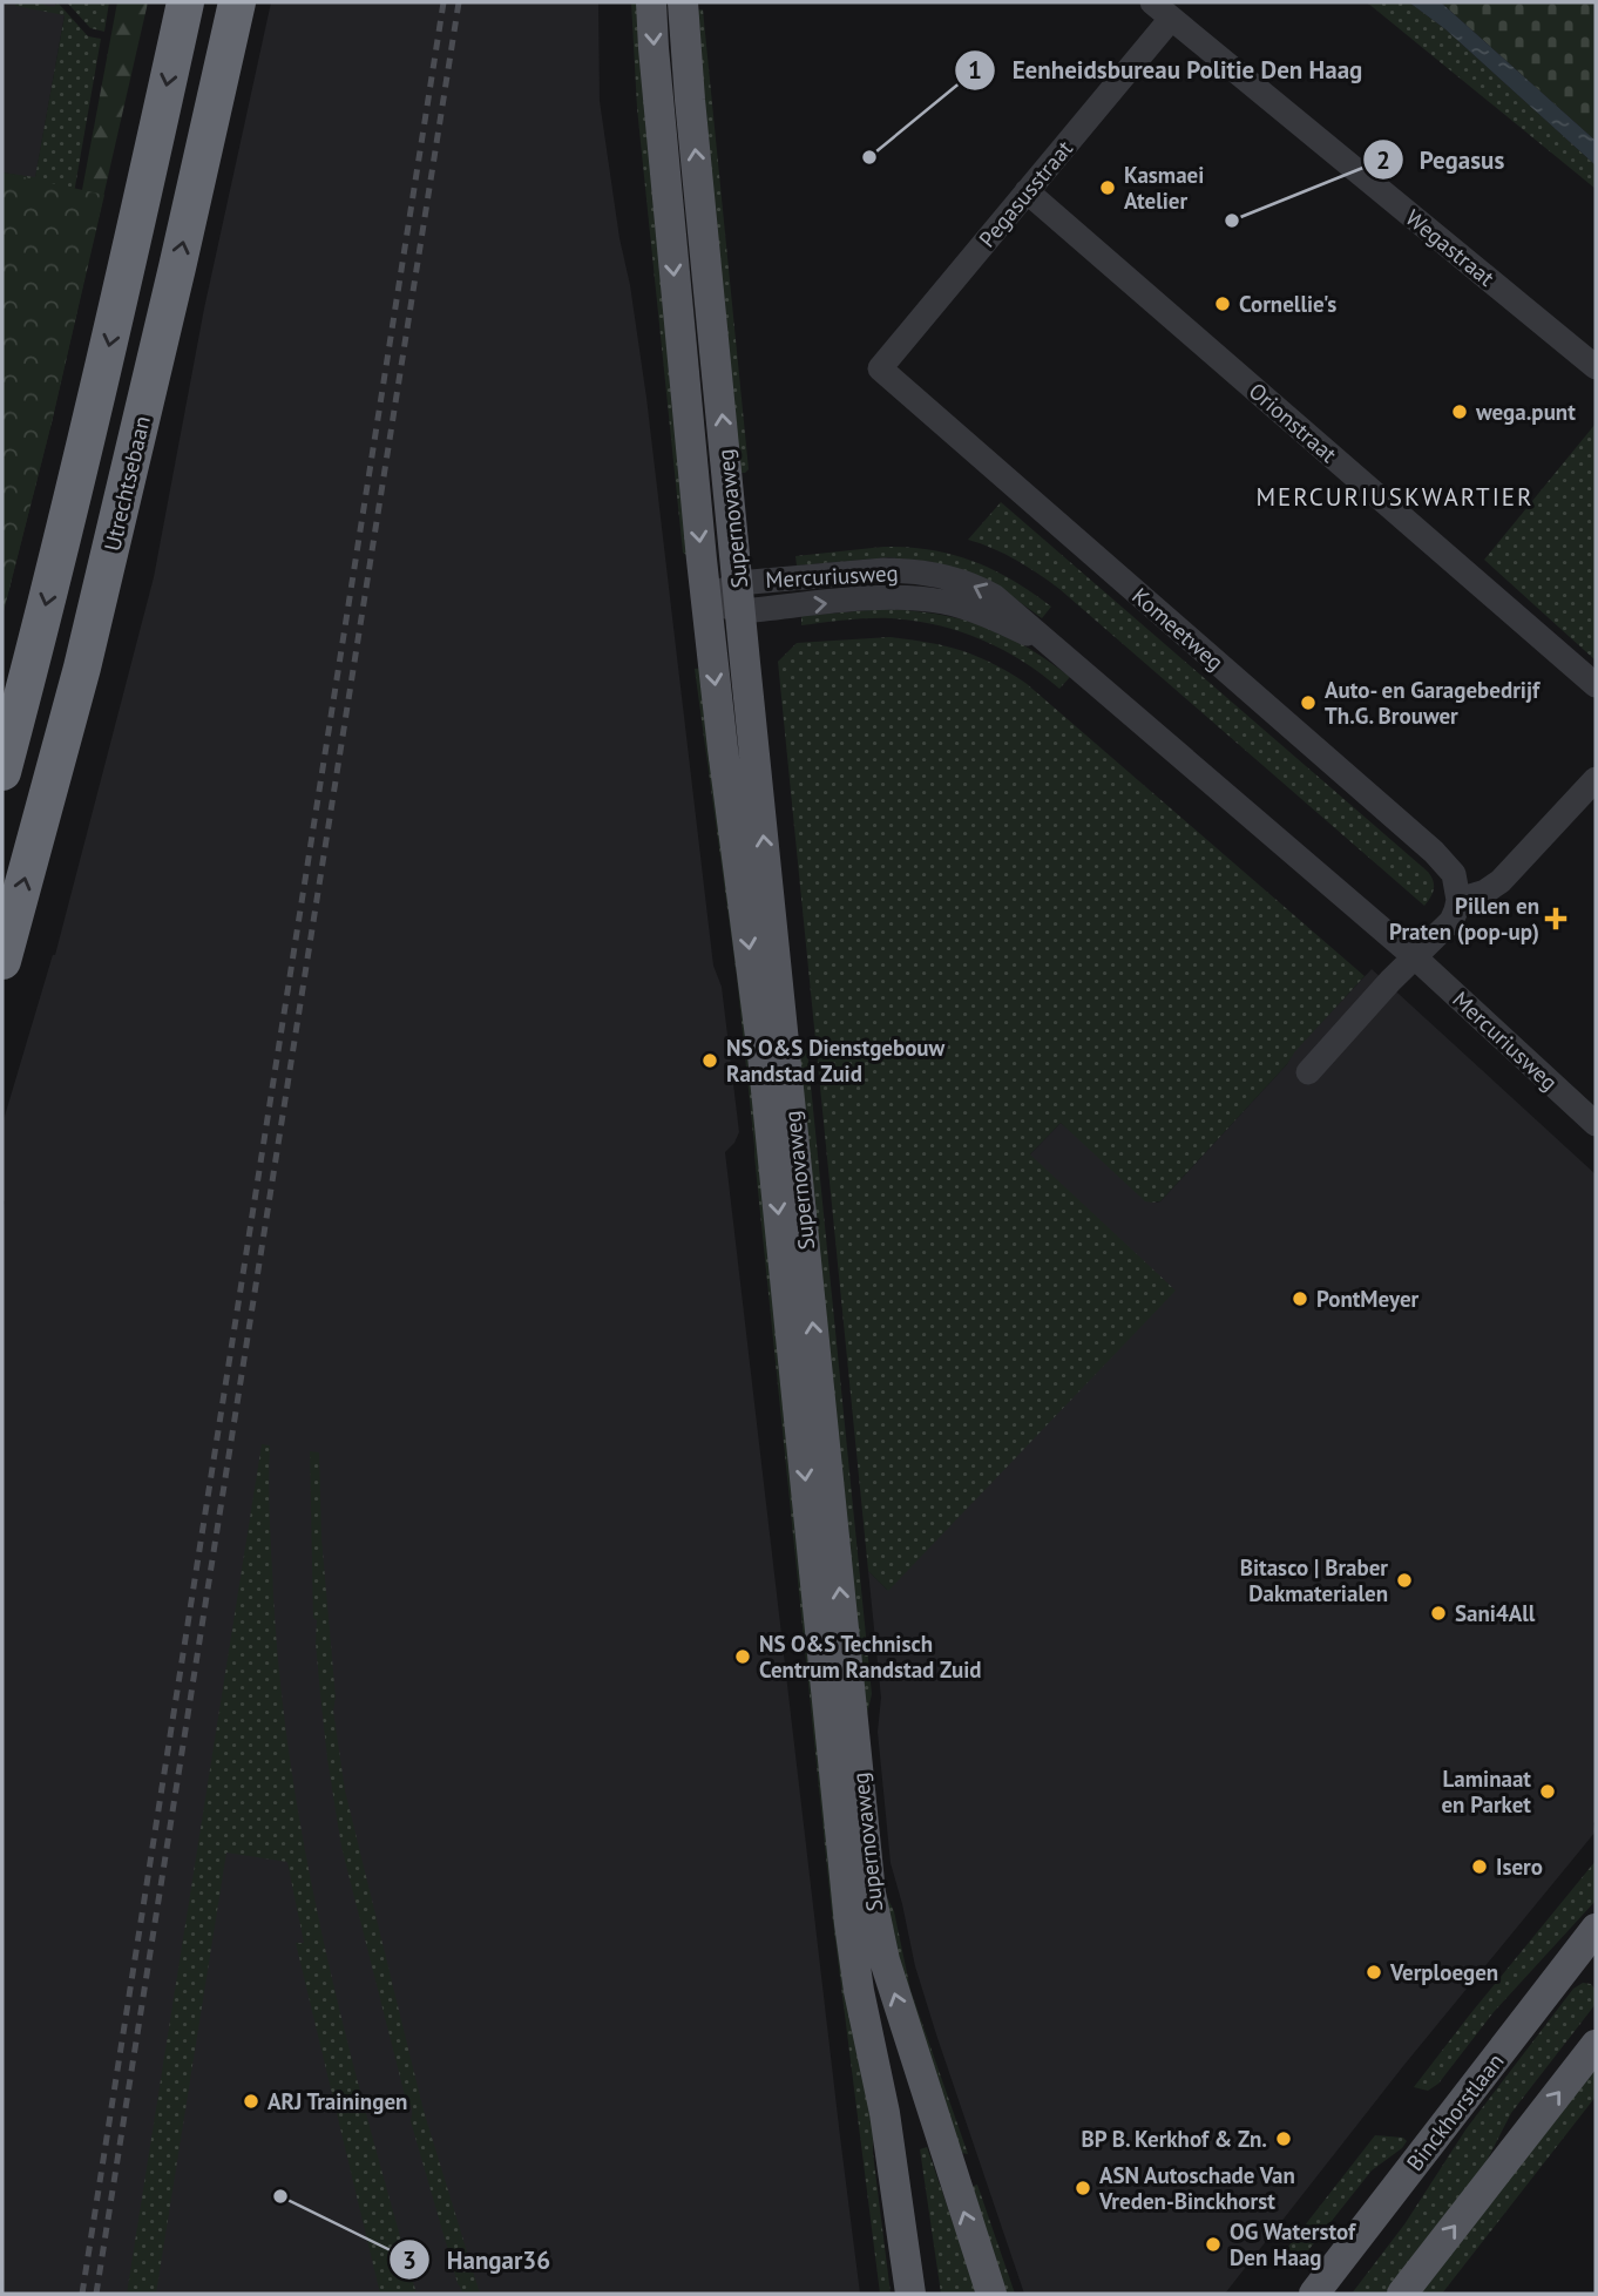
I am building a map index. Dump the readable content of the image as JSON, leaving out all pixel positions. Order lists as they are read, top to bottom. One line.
{"streets":{"highway":["Utrechtsebaan"],"main road":["Supernovaweg","Binckhorstlaan"],"street":["Pegasusstraat","Wegastraat","Orionstraat","Mercuriusweg","Komeetweg"]},"crossings":[["Pegasusstraat","Wegastraat"],["Pegasusstraat","Orionstraat"],["Pegasusstraat","Komeetweg"],["Supernovaweg","Mercuriusweg"]],"districts":["MERCURIUSKWARTIER"],"places":{"other":["Eenheidsbureau Politie Den Haag","Kasmaei Atelier","Pegasus","Cornellie's","wega.punt","Auto- en Garagebedrijf Th.G. Brouwer","NS O&S Dienstgebouw Randstad Zuid","PontMeyer","Bitasco | Braber Dakmaterialen","Sani4All","NS O&S Technisch Centrum Randstad Zuid","Laminaat en Parket","Isero","Verploegen","ARJ Trainingen","BP B. Kerkhof & Zn.","ASN Autoschade Van Vreden-Binckhorst","Hangar36","OG Waterstof Den Haag"],"health":["Pillen en Praten (pop-up)"]}}
